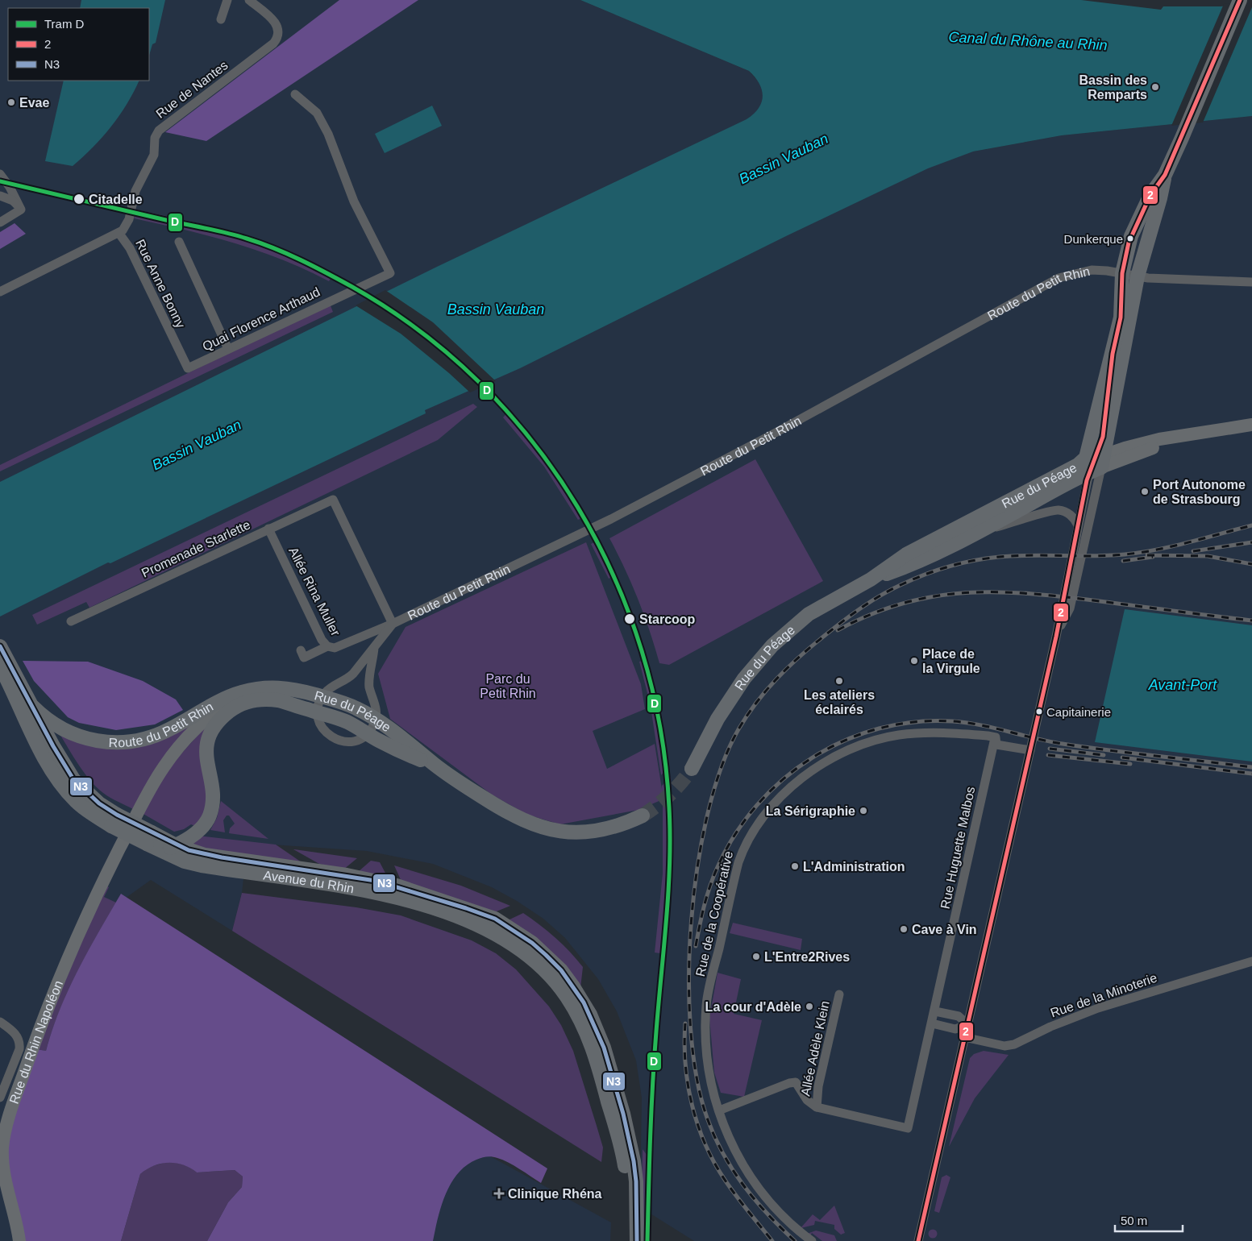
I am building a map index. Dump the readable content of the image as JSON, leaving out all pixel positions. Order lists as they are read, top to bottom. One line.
{"streets":{"main road":["Route du Petit Rhin","Rue du Péage","Avenue du Rhin","Rue du Rhin Napoléon"],"street":["Rue de Nantes","Rue Anne Bonny","Quai Florence Arthaud","Promenade Starlette","Allée Rina Muller","Rue Huguette Malbos","Rue de la Coopérative","Rue de la Minoterie","Allée Adèle Klein"]},"crossings":[["Rue de Nantes","Rue Anne Bonny"],["Rue Anne Bonny","Quai Florence Arthaud"],["Route du Petit Rhin","Rue du Péage"],["Route du Petit Rhin","Promenade Starlette"],["Route du Petit Rhin","Allée Rina Muller"],["Route du Petit Rhin","Avenue du Rhin"],["Route du Petit Rhin","Rue du Rhin Napoléon"],["Promenade Starlette","Allée Rina Muller"],["Rue Huguette Malbos","Rue de la Coopérative"],["Rue Huguette Malbos","Allée Adèle Klein"]],"water":["Canal du Rhône au Rhin","Bassin Vauban","Avant-Port"],"parks":["Parc du Petit Rhin"],"places":{"other":["Bassin des Remparts","Evae","Citadelle","Dunkerque","Port Autonome de Strasbourg","Starcoop","Place de la Virgule","Les ateliers éclairés","Capitainerie","La Sérigraphie","L'Administration","Cave à Vin","L'Entre2Rives","La cour d'Adèle"],"health":["Clinique Rhéna"]},"lines":["transit line 2","tram line D","transit line N3"],"legend":["Tram D","2","N3"],"scale_bar":"50 m"}
